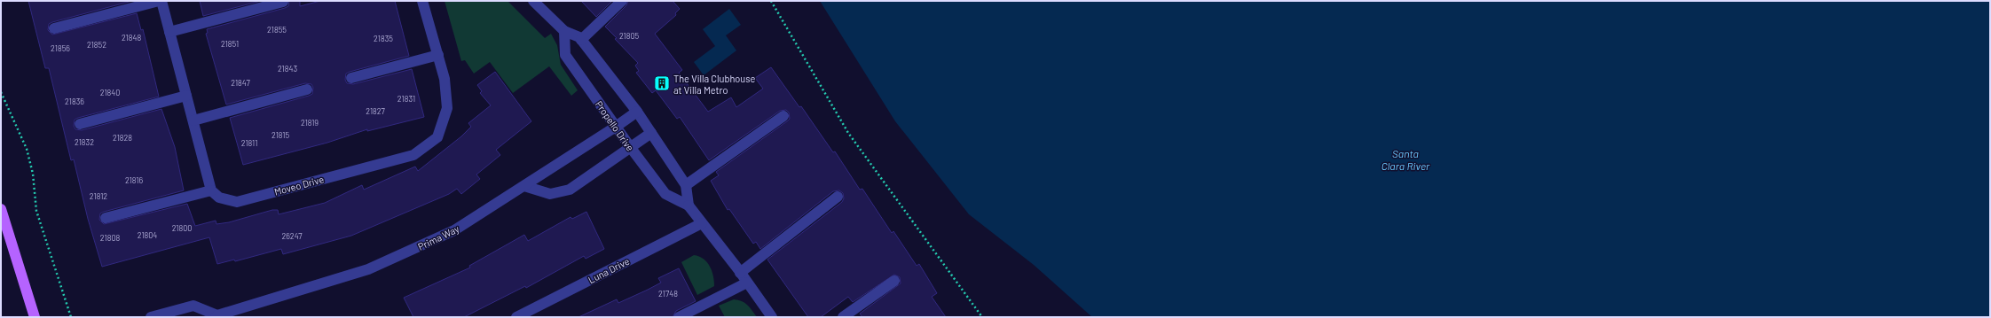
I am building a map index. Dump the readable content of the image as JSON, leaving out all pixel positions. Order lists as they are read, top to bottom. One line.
{"streets":{"street":["Propello Drive","Moveo Drive","Prima Way","Luna Drive"]},"crossings":[["Propello Drive","Prima Way"],["Propello Drive","Luna Drive"]],"water":["Santa Clara River"],"places":{"building":["The Villa Clubhouse at Villa Metro"]},"house_numbers":["21855","21805","21848","21835","21851","21852","21856","21843","21847","21840","21831","21836","21827","21819","21815","21828","21832","21811","21816","21812","21800","21804","26247","21808","21748"]}
